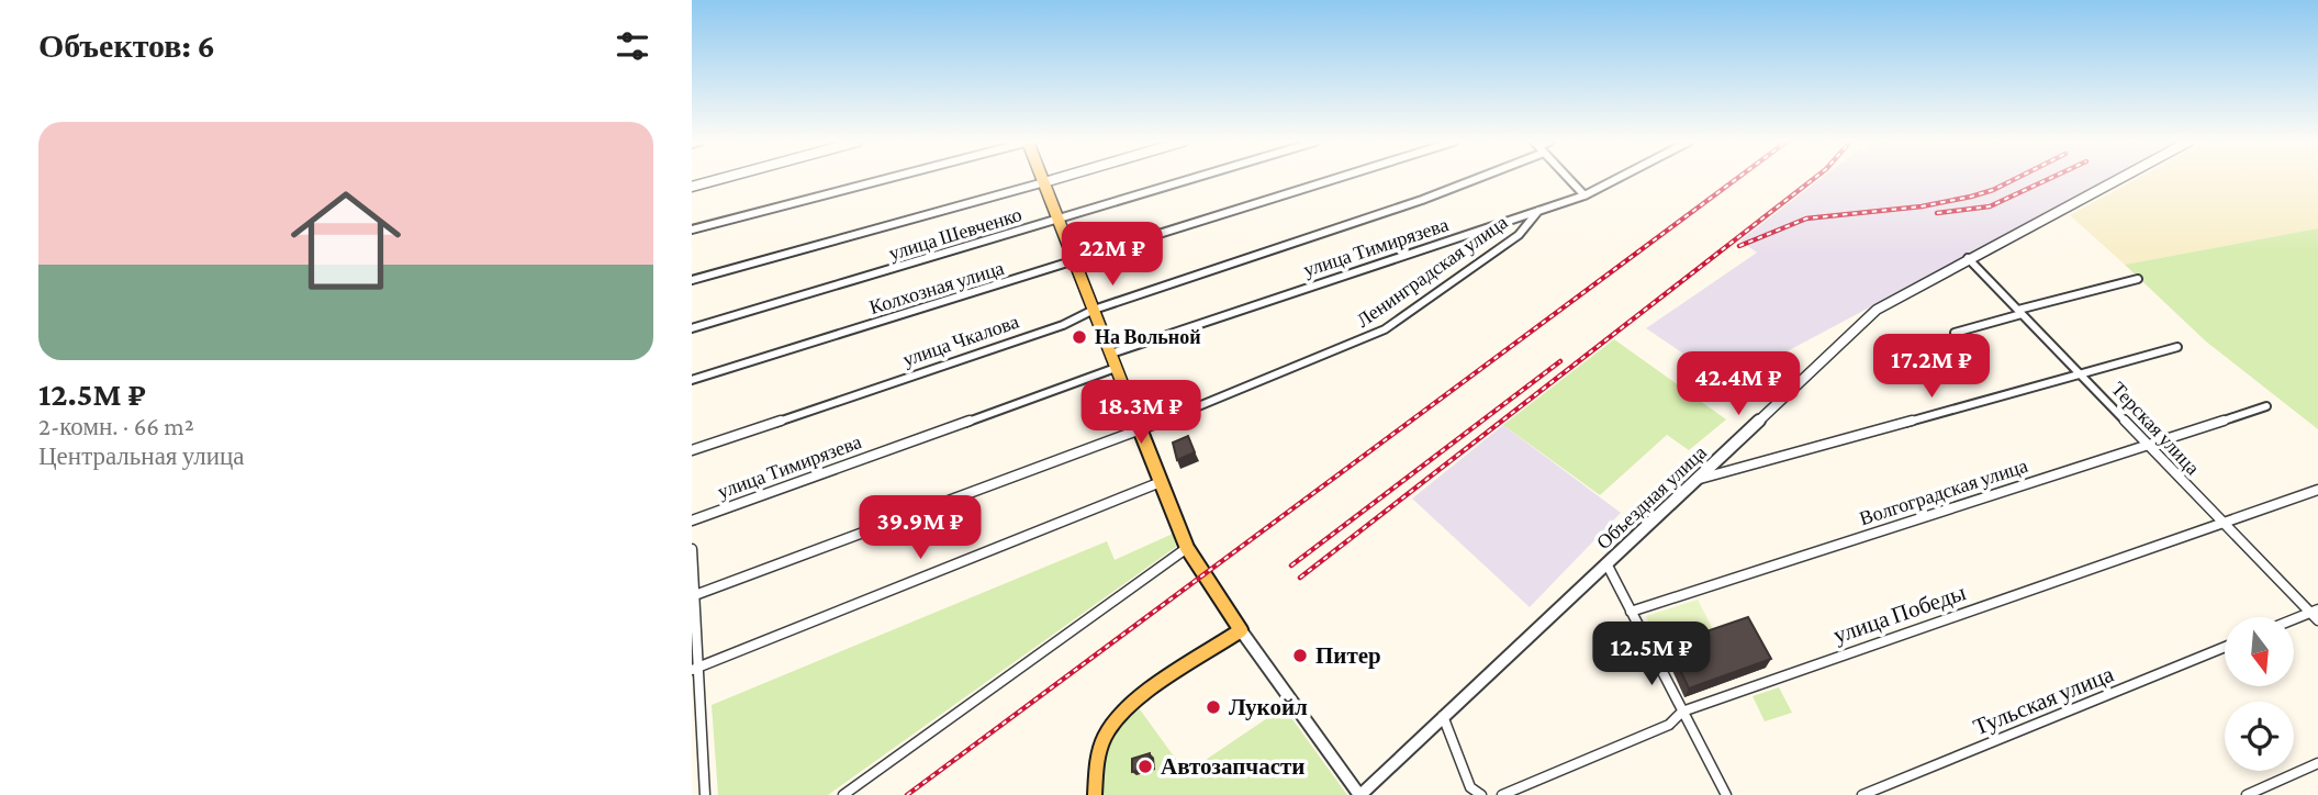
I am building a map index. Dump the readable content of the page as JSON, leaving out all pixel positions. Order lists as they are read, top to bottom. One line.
{"streets":{"street":["улица Шевченко","улица Тимирязева","Ленинградская улица","Колхозная улица","улица Чкалова","Терская улица","Волгоградская улица","Объездная улица","улица Победы","Тульская улица"]},"crossings":[["улица Тимирязева","Ленинградская улица"],["Терская улица","Волгоградская улица"],["Терская улица","Объездная улица"],["Терская улица","улица Победы"]],"places":["На Вольной","Питер","Лукойл","Автозапчасти"],"north":"bottom","page":{"heading":"Объектов: 6","list":[{"name":"12.5M ₽","note":"2-комн. · 66 m² · Центральная улица"}],"price":["22M ₽","17.2M ₽","42.4M ₽","18.3M ₽","39.9M ₽","12.5M ₽"]}}
